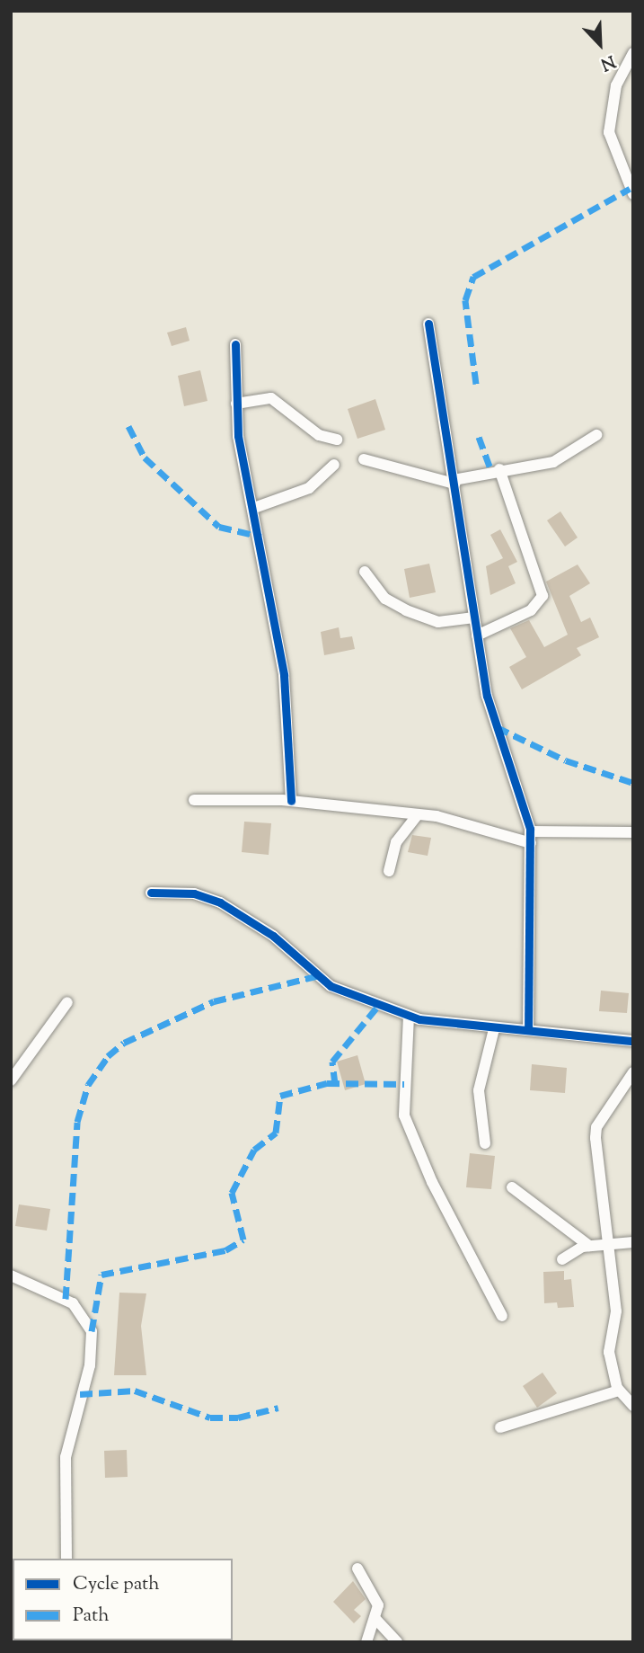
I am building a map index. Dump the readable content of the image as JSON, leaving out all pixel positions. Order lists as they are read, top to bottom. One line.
{"legend":["Cycle path","Path"],"north":"bottom right"}
